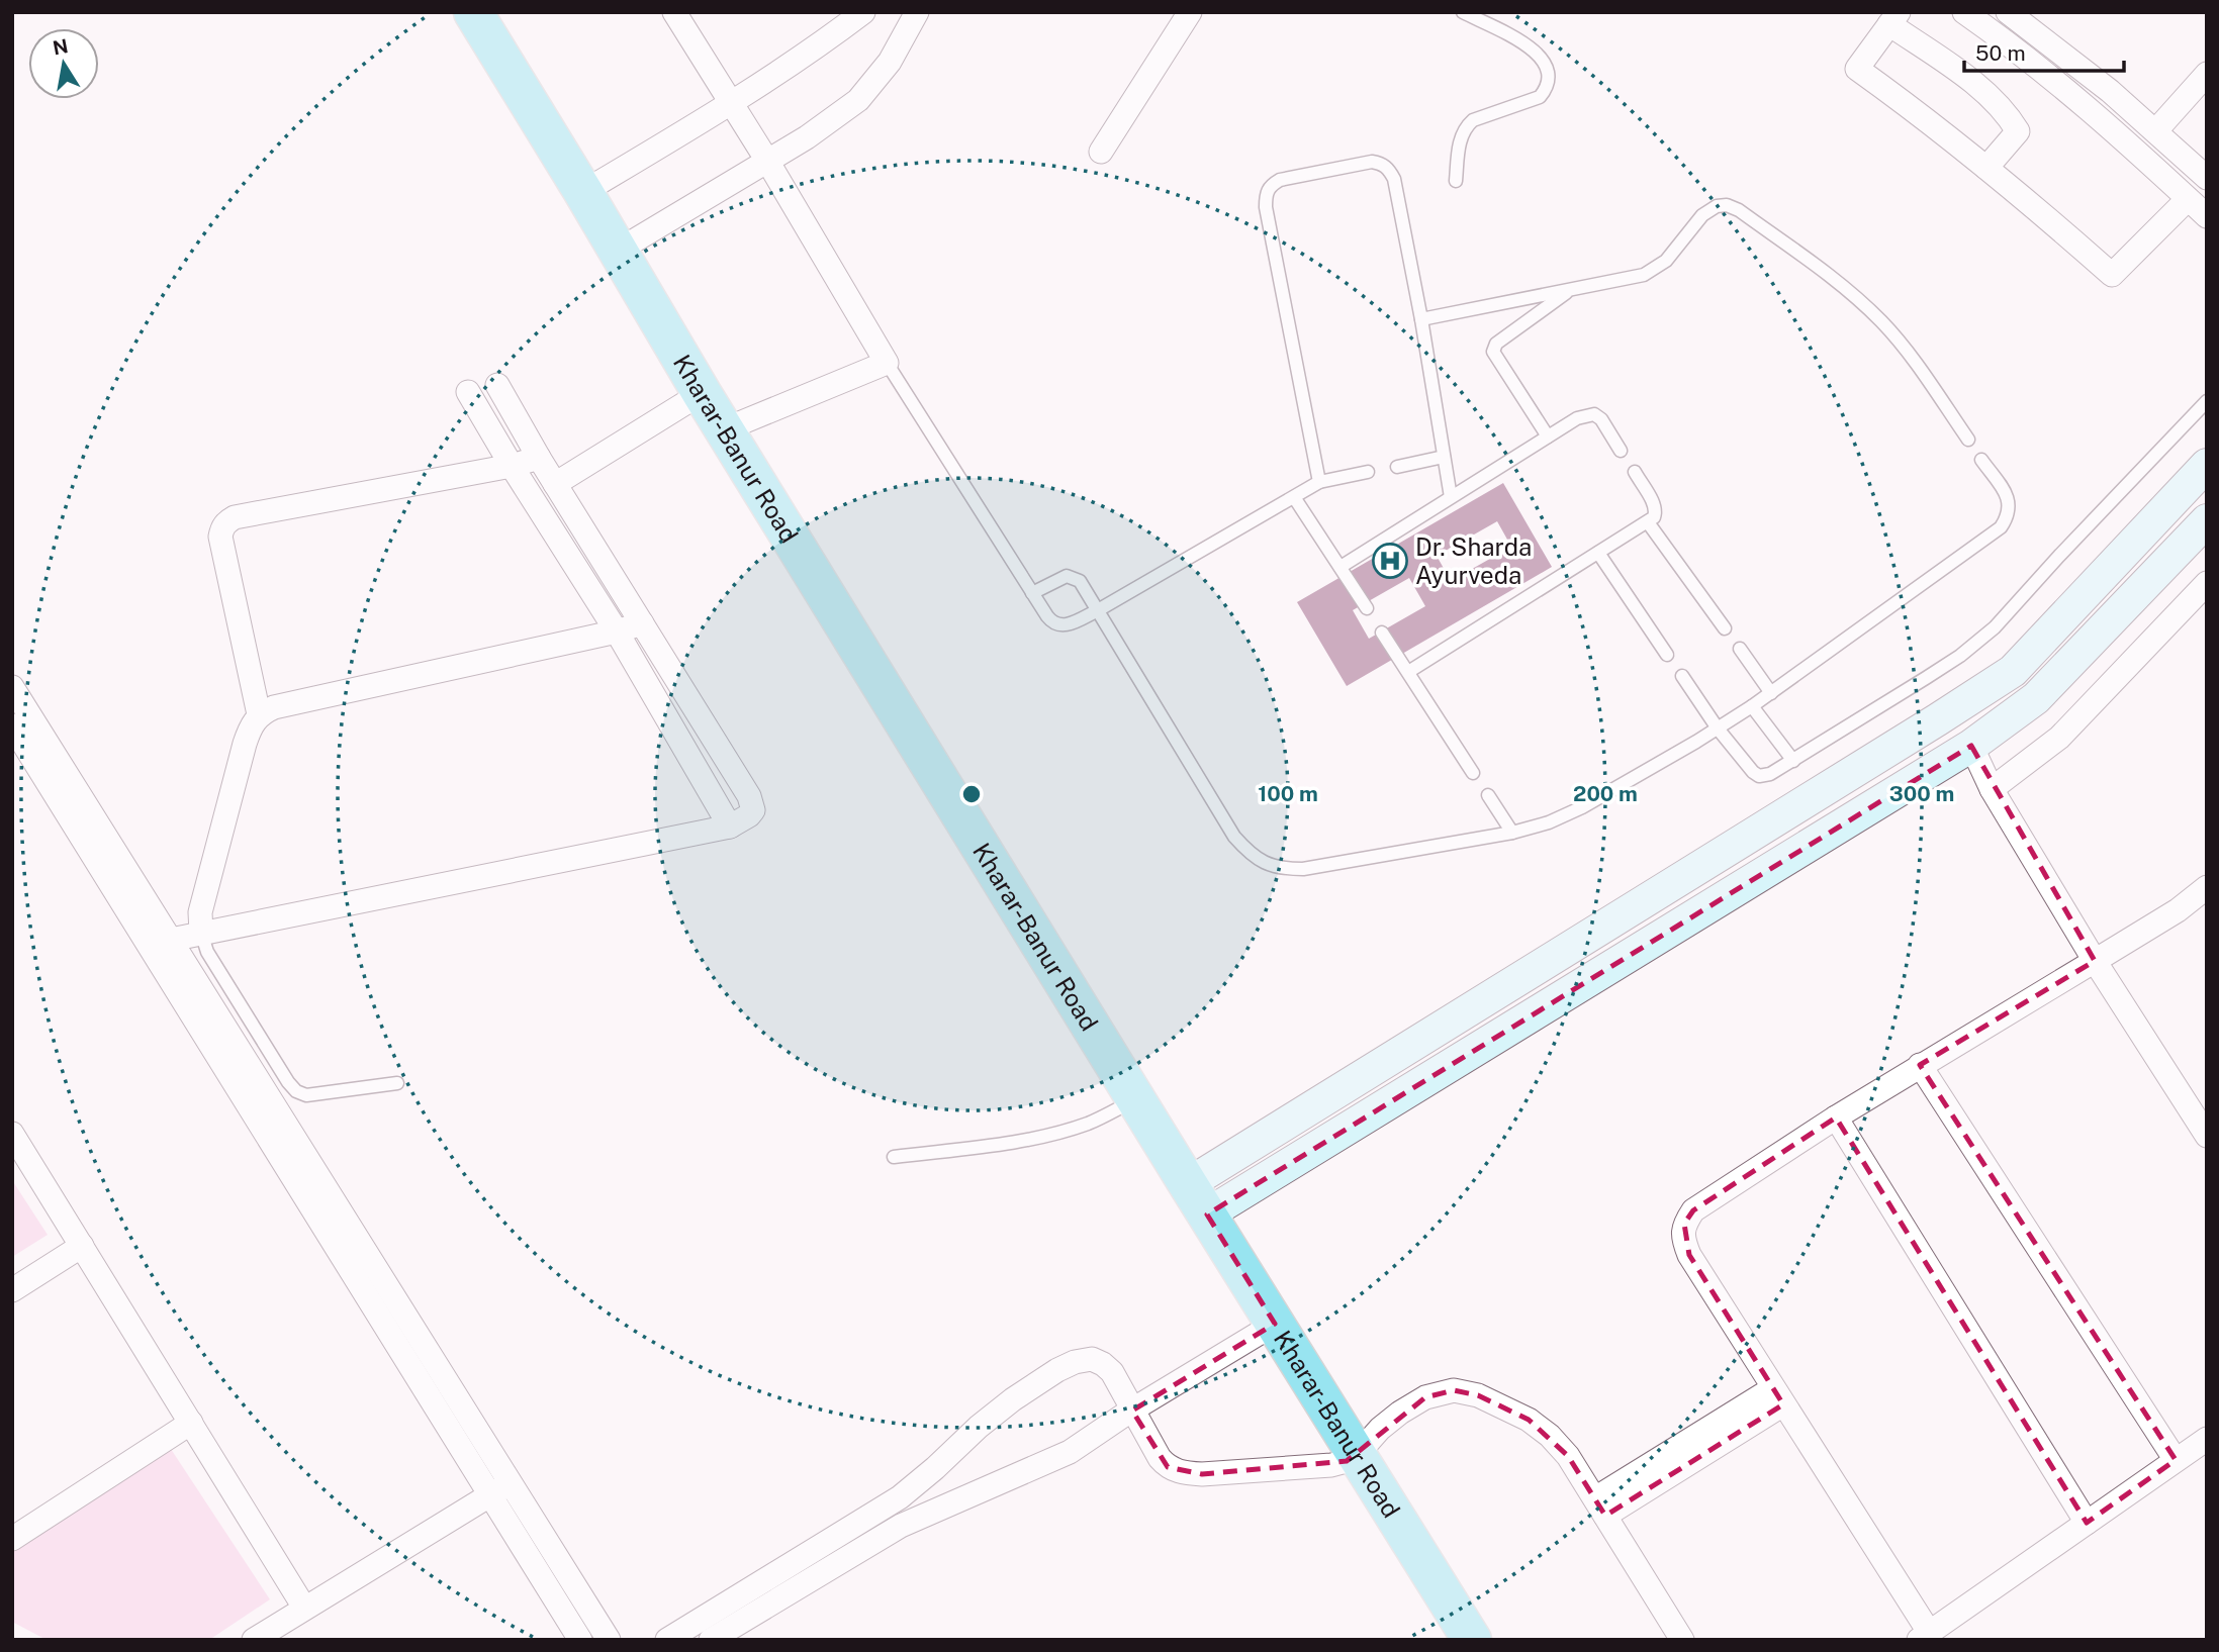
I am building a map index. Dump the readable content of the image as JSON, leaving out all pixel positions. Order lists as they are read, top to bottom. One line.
{"streets":{"highway":["Kharar-Banur Road"]},"places":{"hospital":["Dr. Sharda Ayurveda"]},"scale_bar":"50 m","north":"top","rings":["100 m","200 m","300 m"]}
